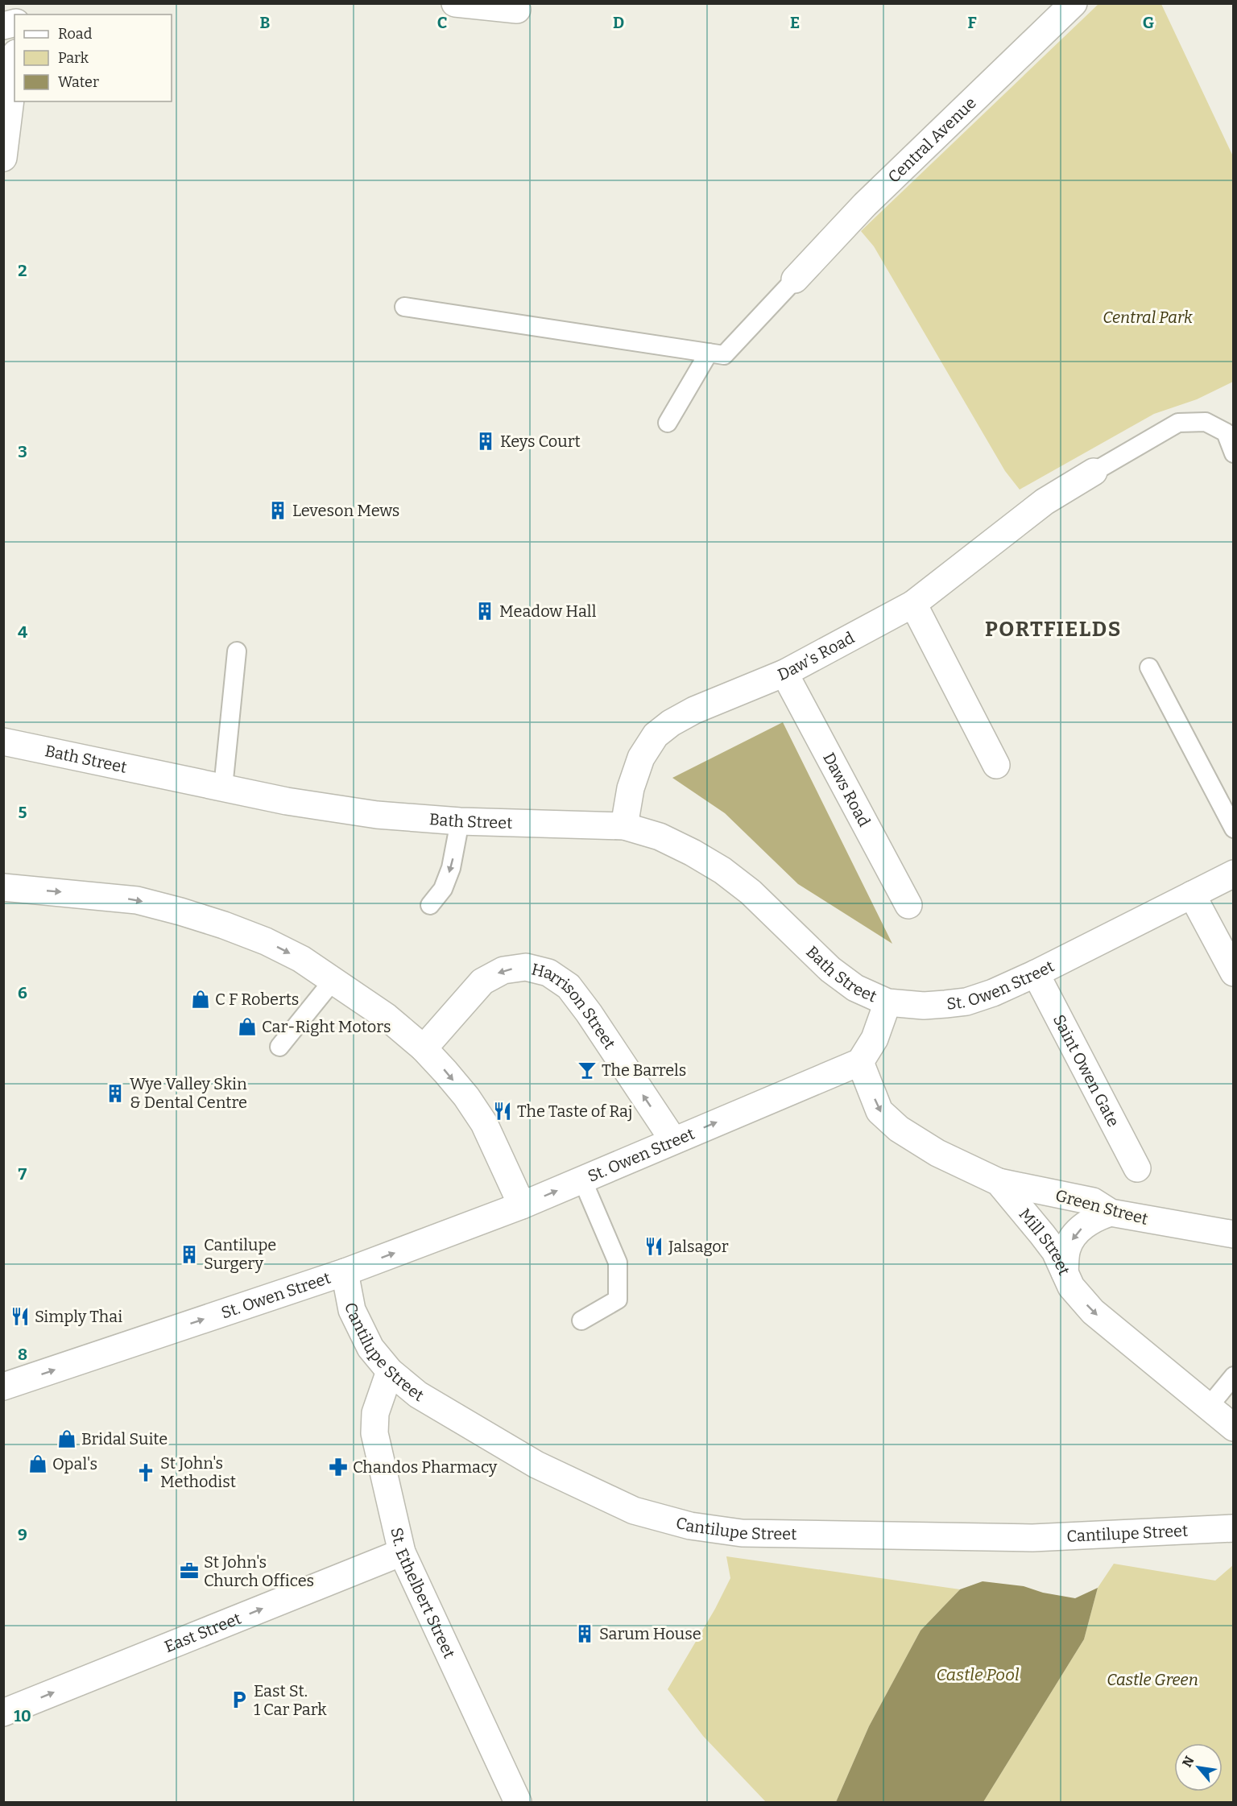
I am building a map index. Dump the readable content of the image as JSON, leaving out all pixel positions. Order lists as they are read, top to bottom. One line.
{"streets":{"main road":["Central Avenue","Daw's Road","Bath Street","Daws Road","St. Owen Street","Harrison Street","Saint Owen Gate","Green Street","Mill Street","Cantilupe Street","St. Ethelbert Street","East Street"]},"crossings":[["Daw's Road","Bath Street"],["Daw's Road","Daws Road"],["Bath Street","St. Owen Street"],["St. Owen Street","Harrison Street"],["St. Owen Street","Saint Owen Gate"],["St. Owen Street","Mill Street"],["St. Owen Street","Cantilupe Street"],["Green Street","Mill Street"],["Cantilupe Street","St. Ethelbert Street"],["St. Ethelbert Street","East Street"]],"one_way":["St. Owen Street","Mill Street","East Street"],"districts":["PORTFIELDS"],"water":["Castle Pool"],"parks":["Central Park","Castle Green"],"places":{"building":["Keys Court","Leveson Mews","Meadow Hall","Wye Valley Skin & Dental Centre","Cantilupe Surgery","Sarum House"],"shop":["C F Roberts","Car-Right Motors","Bridal Suite","Opal's"],"bar":["The Barrels"],"restaurant":["The Taste of Raj","Jalsagor","Simply Thai"],"pharmacy":["Chandos Pharmacy"],"church":["St John's Methodist"],"office":["St John's Church Offices"],"parking":["East St. 1 Car Park"]},"legend":["Road","Park","Water"],"north":"top left","grid":{"columns":["B","C","D","E","F","G"],"rows":["2","3","4","5","6","7","8","9","10"]}}
